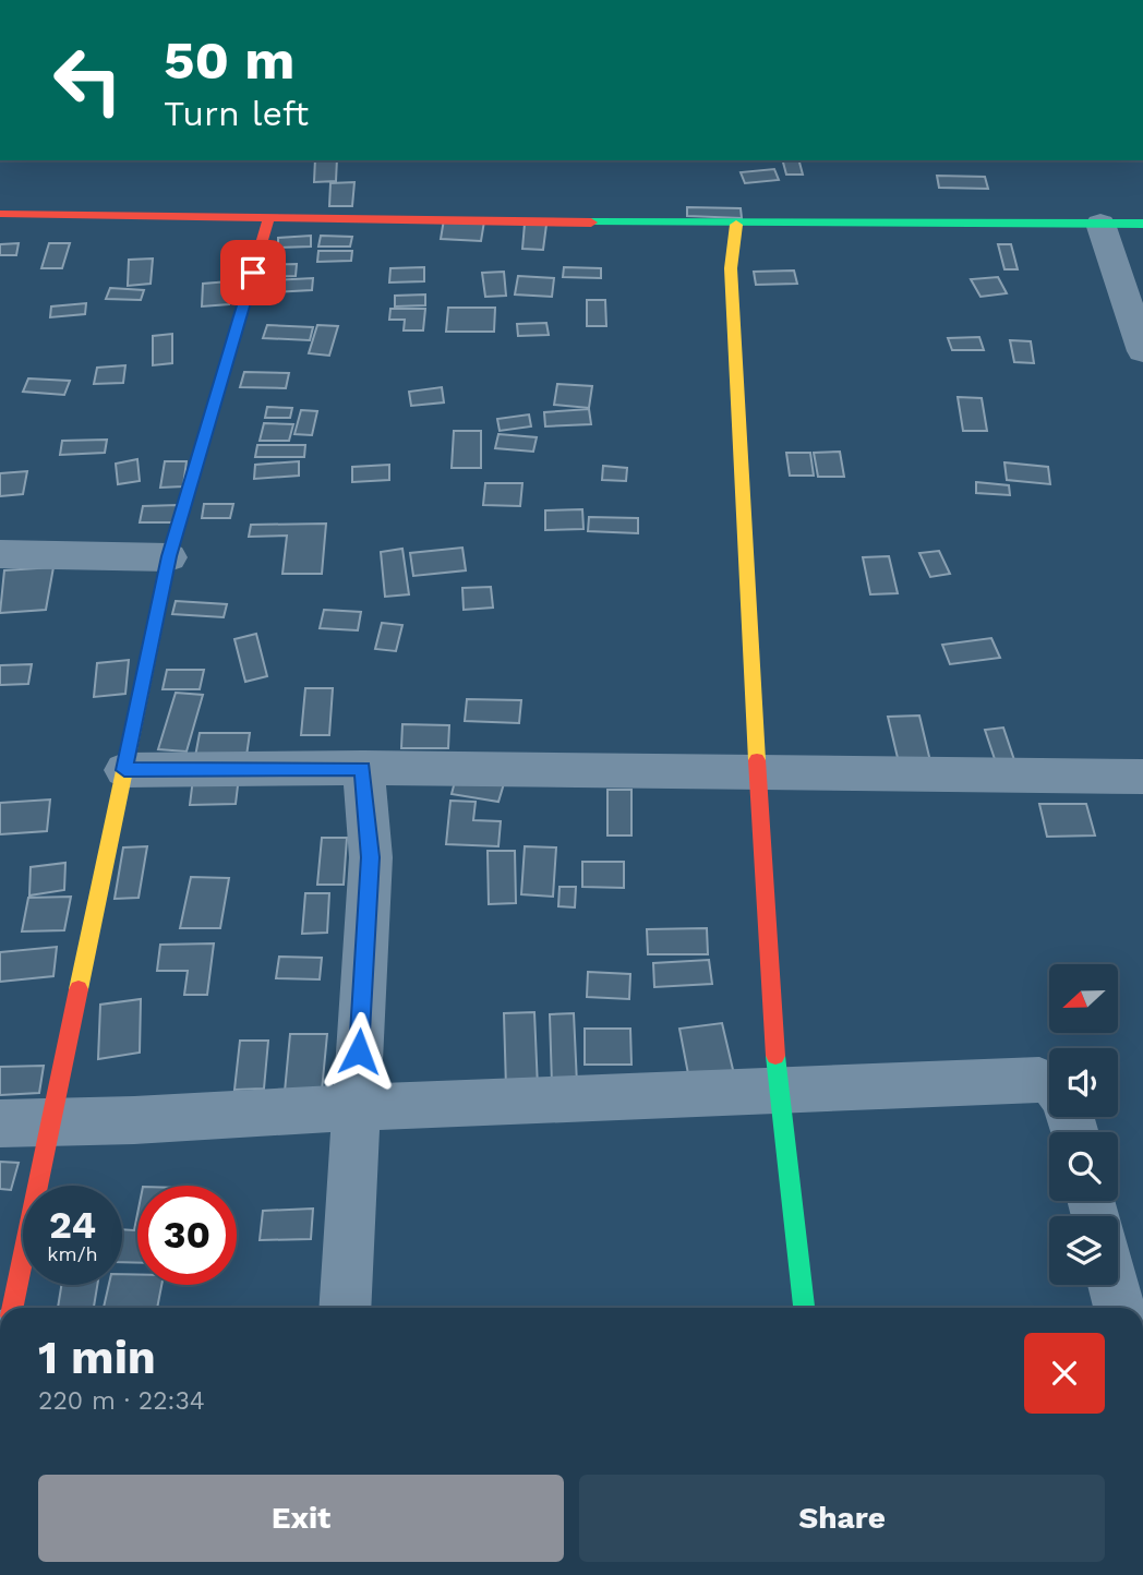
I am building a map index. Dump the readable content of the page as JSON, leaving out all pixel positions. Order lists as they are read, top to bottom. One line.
{"north":"left","page":{"turn":["50 m","Turn left"],"speed":"24 km/h","limit":"30","heading":["1 min","220 m · 22:34"],"buttons":["Exit","Share"]}}
